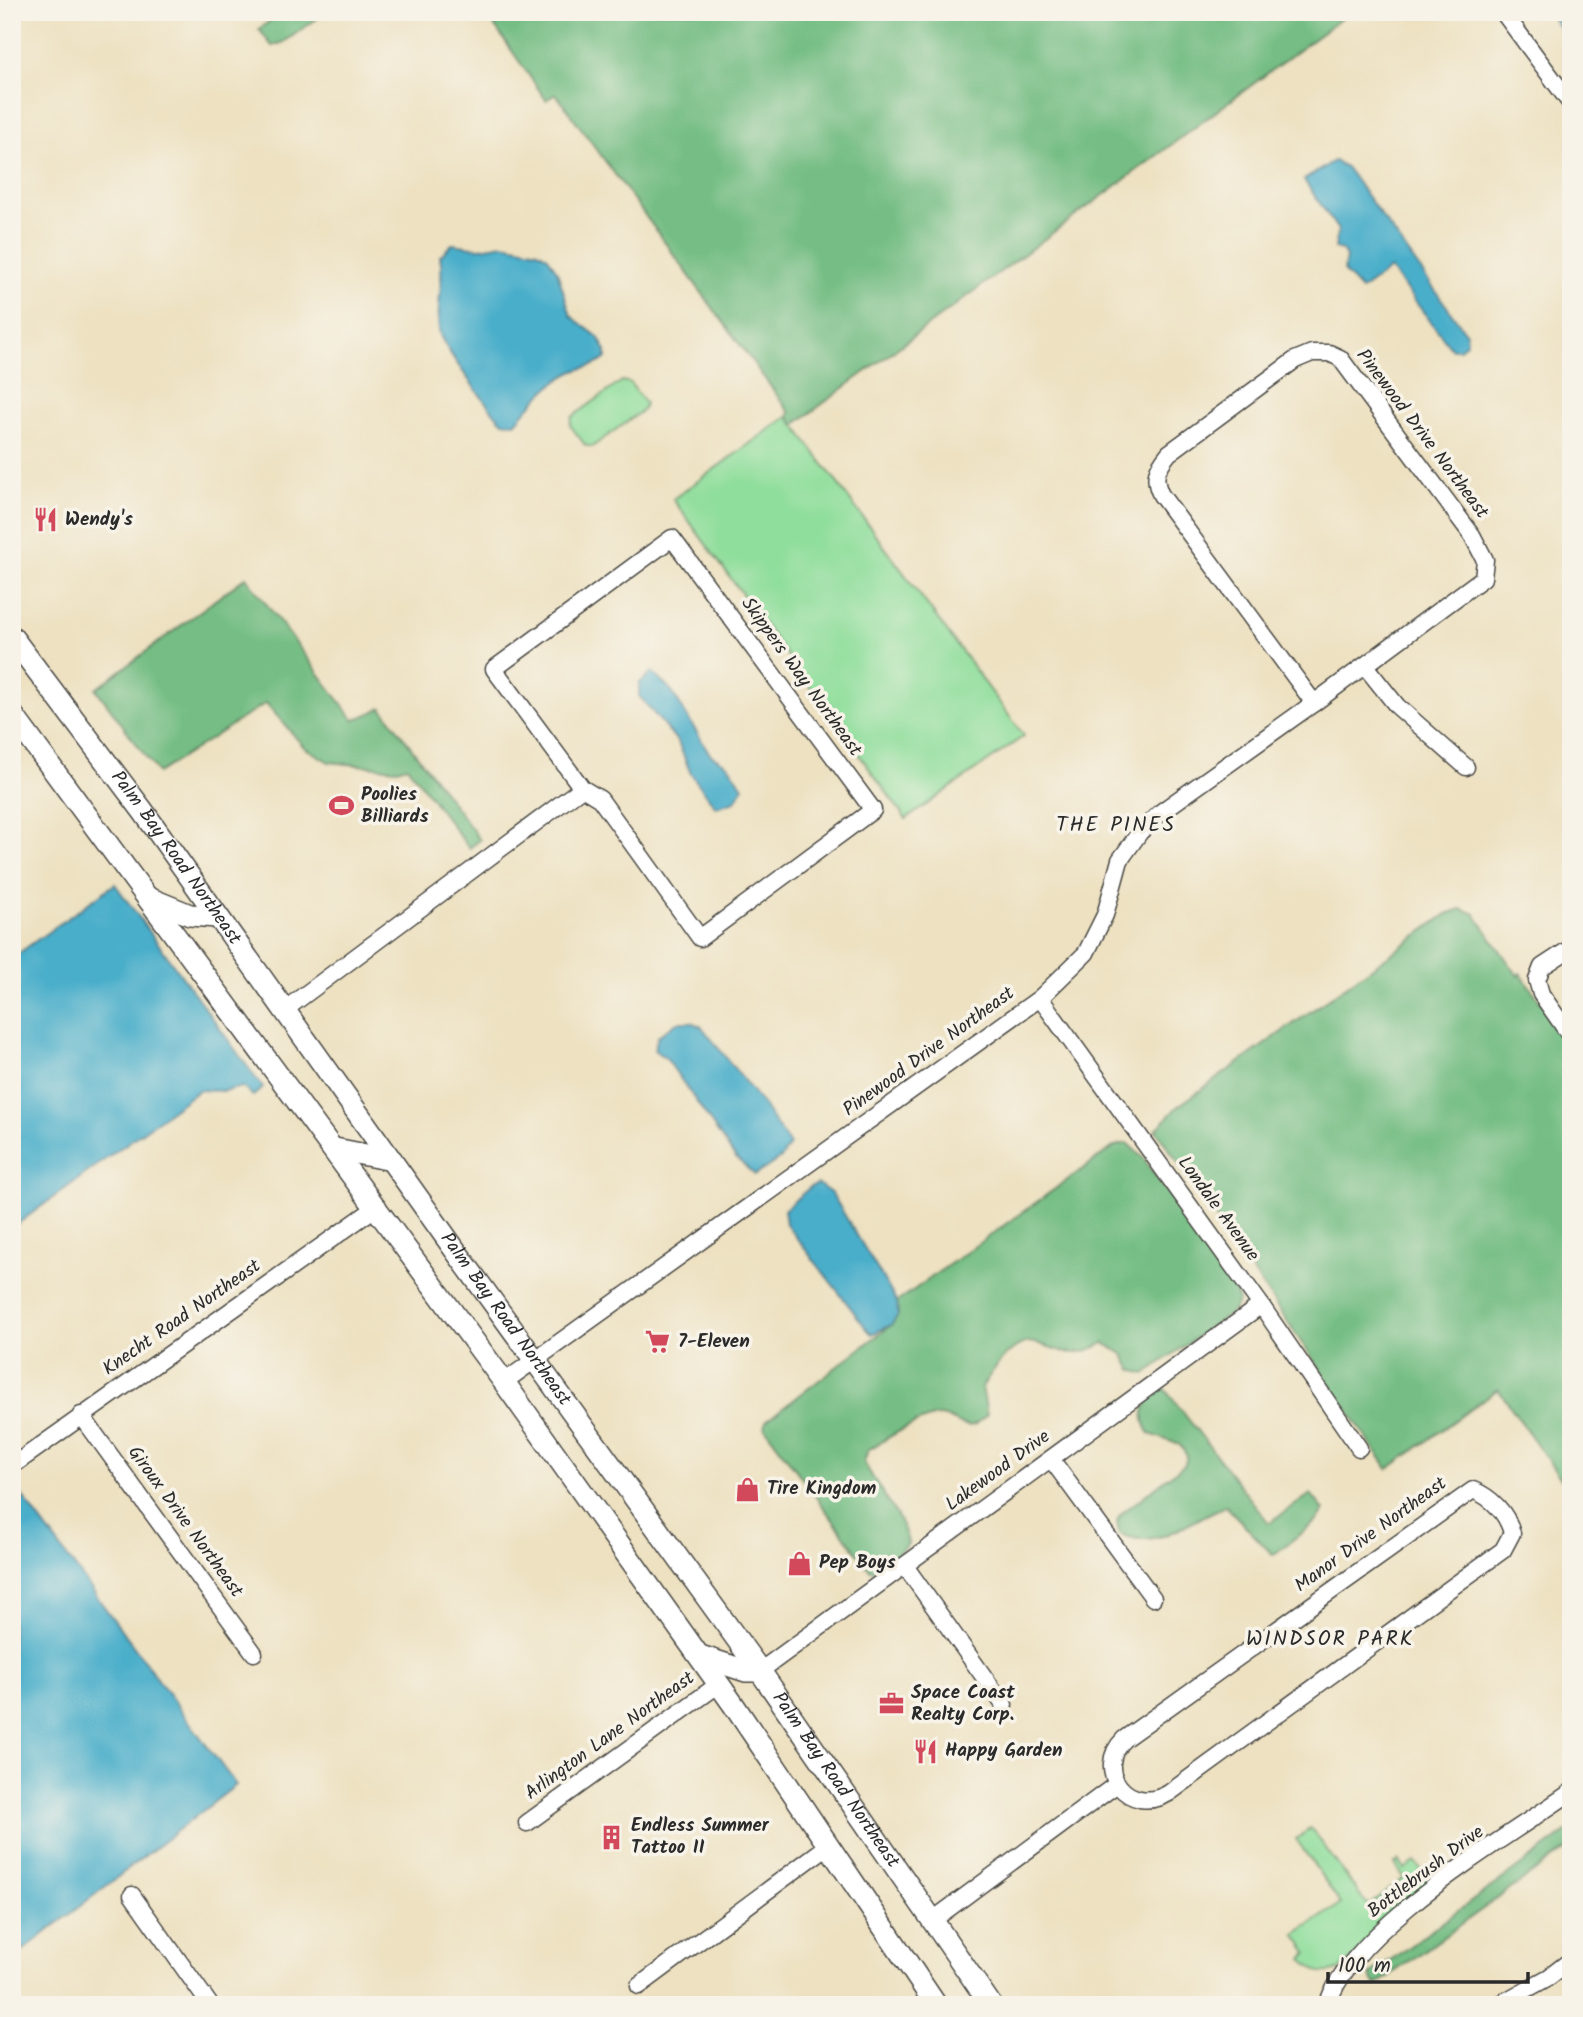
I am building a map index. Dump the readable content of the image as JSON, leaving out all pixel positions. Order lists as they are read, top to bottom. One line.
{"streets":{"main road":["Palm Bay Road Northeast"],"street":["Pinewood Drive Northeast","Skippers Way Northeast","Londale Avenue","Knecht Road Northeast","Lakewood Drive","Giroux Drive Northeast","Manor Drive Northeast","Arlington Lane Northeast","Bottlebrush Drive"]},"crossings":[["Pinewood Drive Northeast","Palm Bay Road Northeast"],["Pinewood Drive Northeast","Londale Avenue"],["Palm Bay Road Northeast","Knecht Road Northeast"],["Palm Bay Road Northeast","Lakewood Drive"],["Palm Bay Road Northeast","Arlington Lane Northeast"],["Londale Avenue","Lakewood Drive"],["Knecht Road Northeast","Giroux Drive Northeast"]],"districts":["THE PINES","WINDSOR PARK"],"places":{"restaurant":["Wendy's","Happy Garden"],"sports":["Poolies Billiards"],"supermarket":["7-Eleven"],"shop":["Tire Kingdom","Pep Boys"],"office":["Space Coast Realty Corp."],"building":["Endless Summer Tattoo II"]},"scale_bar":"100 m"}
